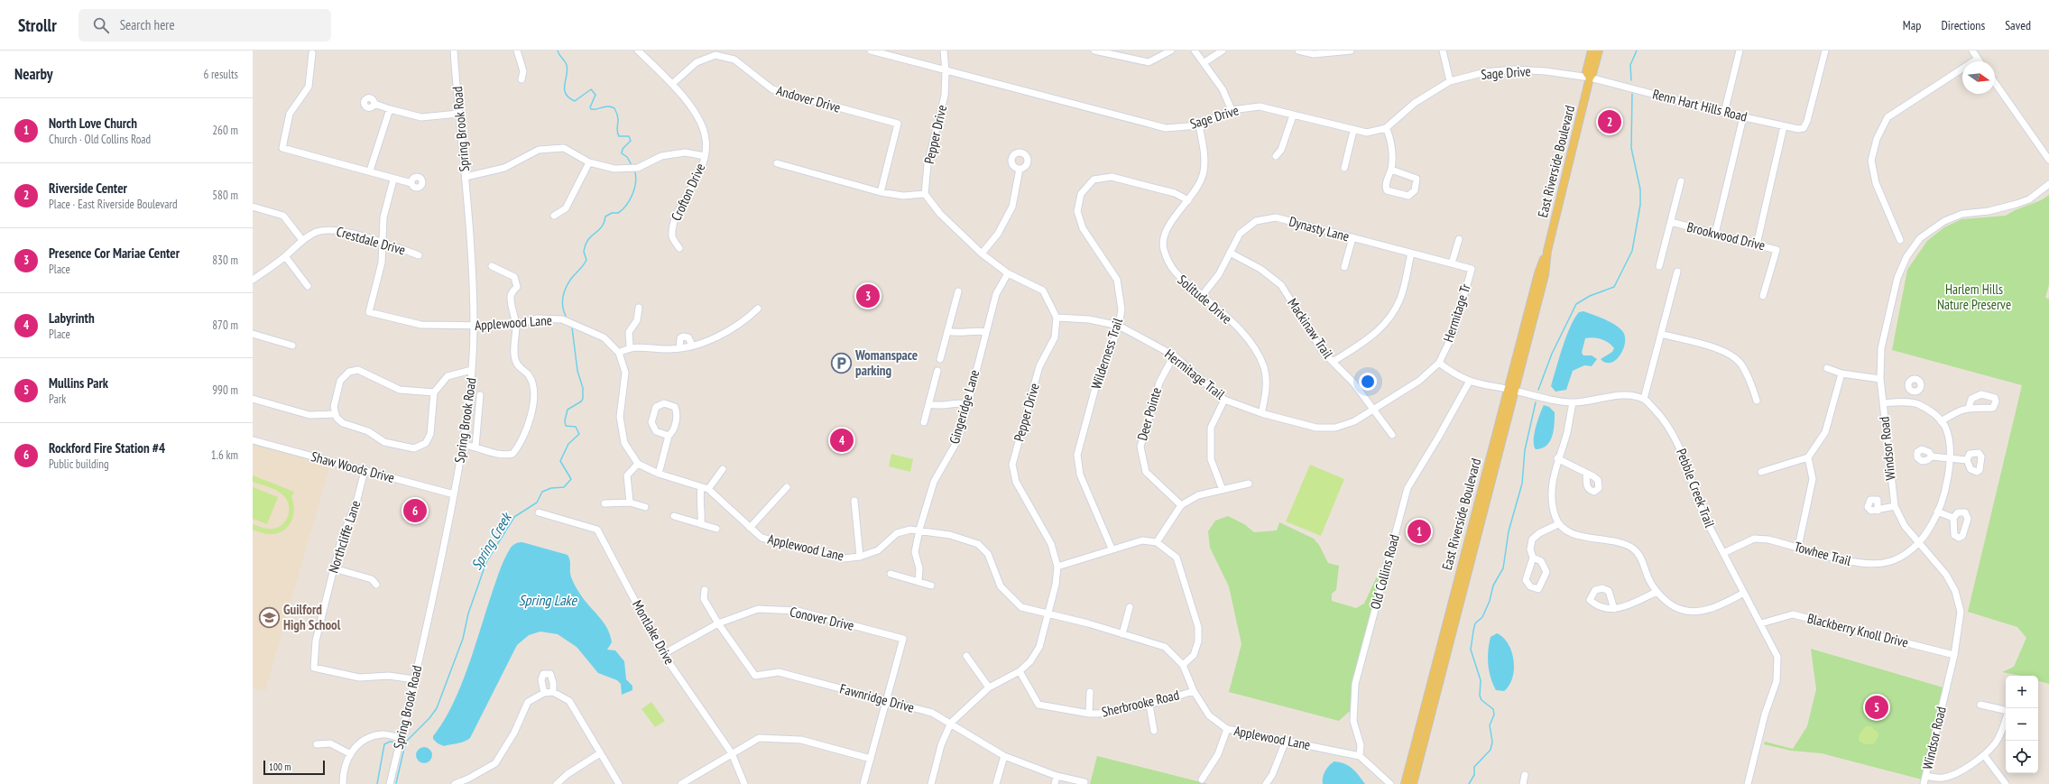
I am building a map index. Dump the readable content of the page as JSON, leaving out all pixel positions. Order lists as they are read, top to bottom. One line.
{"streets":{"main road":["East Riverside Boulevard"],"street":["Sage Drive","Andover Drive","Renn Hart Hills Road","Spring Brook Road","Pepper Drive","Crofton Drive","Dynasty Lane","Brookwood Drive","Crestdale Drive","Solitude Drive","Hermitage Tr","Applewood Lane","Mackinaw Trail","Wilderness Trail","Hermitage Trail","Gingeridge Lane","Deer Pointe","Windsor Road","Shaw Woods Drive","Pebble Creek Trail","Northcliffe Lane","Towhee Trail","Old Collins Road","Conover Drive","Blackberry Knoll Drive","Montlake Drive","Fawnridge Drive","Sherbrooke Road"]},"crossings":[["Sage Drive","Renn Hart Hills Road"],["Sage Drive","Pepper Drive"],["Sage Drive","East Riverside Boulevard"],["Sage Drive","Solitude Drive"],["Andover Drive","Crofton Drive"],["Renn Hart Hills Road","East Riverside Boulevard"],["Spring Brook Road","Applewood Lane"],["Spring Brook Road","Shaw Woods Drive"],["Spring Brook Road","Northcliffe Lane"],["Pepper Drive","Applewood Lane"],["Pepper Drive","Hermitage Trail"],["Pepper Drive","Fawnridge Drive"],["Pepper Drive","Sherbrooke Road"],["Dynasty Lane","Solitude Drive"],["Dynasty Lane","Hermitage Tr"],["Dynasty Lane","Mackinaw Trail"],["Crestdale Drive","Applewood Lane"],["Solitude Drive","Wilderness Trail"],["Solitude Drive","Hermitage Trail"],["Hermitage Tr","Mackinaw Trail"],["Hermitage Tr","Hermitage Trail"],["Applewood Lane","Gingeridge Lane"],["Applewood Lane","Old Collins Road"],["Applewood Lane","Sherbrooke Road"],["Mackinaw Trail","Hermitage Trail"],["Wilderness Trail","Hermitage Trail"],["Hermitage Trail","Deer Pointe"],["Windsor Road","Towhee Trail"],["Windsor Road","Blackberry Knoll Drive"],["Shaw Woods Drive","Northcliffe Lane"],["Pebble Creek Trail","Towhee Trail"],["Pebble Creek Trail","Blackberry Knoll Drive"],["Conover Drive","Montlake Drive"],["Conover Drive","Fawnridge Drive"]],"water":["Spring Creek","Spring Lake"],"parks":["Harlem Hills Nature Preserve"],"places":{"parking":["Womanspace parking"],"school or university":["Guilford High School"]},"scale_bar":"100 m","north":"right","page":{"header":"Strollr","search":"Search here","nav":["Map","Directions","Saved"],"heading":["Nearby","6 results"],"list":[{"mark":"1","name":"North Love Church","note":"Church · Old Collins Road","value":"260 m"},{"mark":"2","name":"Riverside Center","note":"Place · East Riverside Boulevard","value":"580 m"},{"mark":"3","name":"Presence Cor Mariae Center","note":"Place","value":"830 m"},{"mark":"4","name":"Labyrinth","note":"Place","value":"870 m"},{"mark":"5","name":"Mullins Park","note":"Park","value":"990 m"},{"mark":"6","name":"Rockford Fire Station #4","note":"Public building","value":"1.6 km"}],"pins":["2","3","4","6","1","5"],"map_buttons":["+","−"],"scale":"100 m"}}
